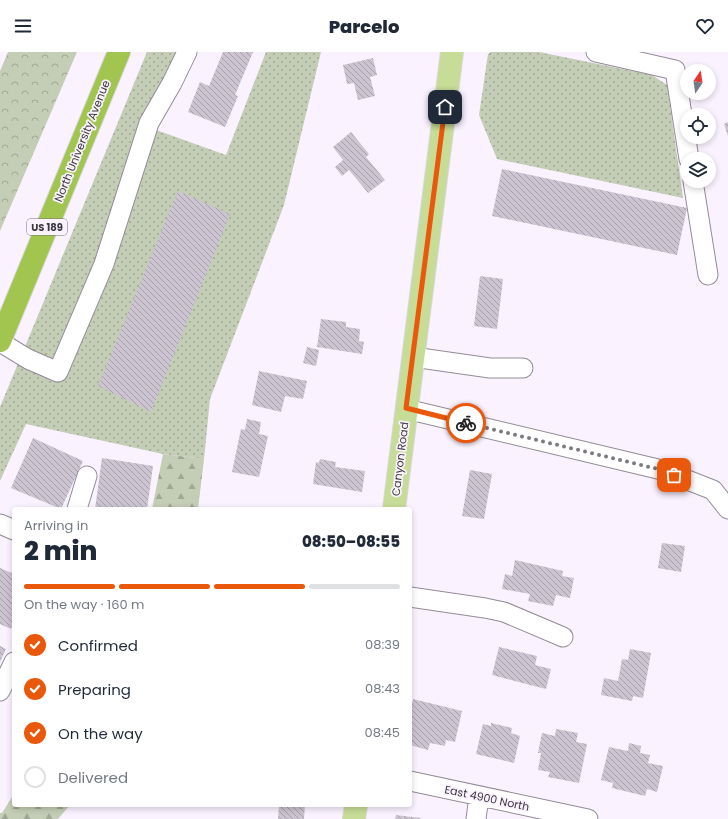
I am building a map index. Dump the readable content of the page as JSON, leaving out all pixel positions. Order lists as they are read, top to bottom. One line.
{"streets":{"highway":["North University Avenue","US 189"],"main road":["Canyon Road"],"street":["East 4900 North"]},"north":"top","page":{"header":"Parcelo","heading":["2 min","Arriving in","08:50–08:55"],"bar":"On the way · 160 m","list":[["Confirmed","08:39"],["Preparing","08:43"],["On the way","08:45"],"Delivered"]}}
